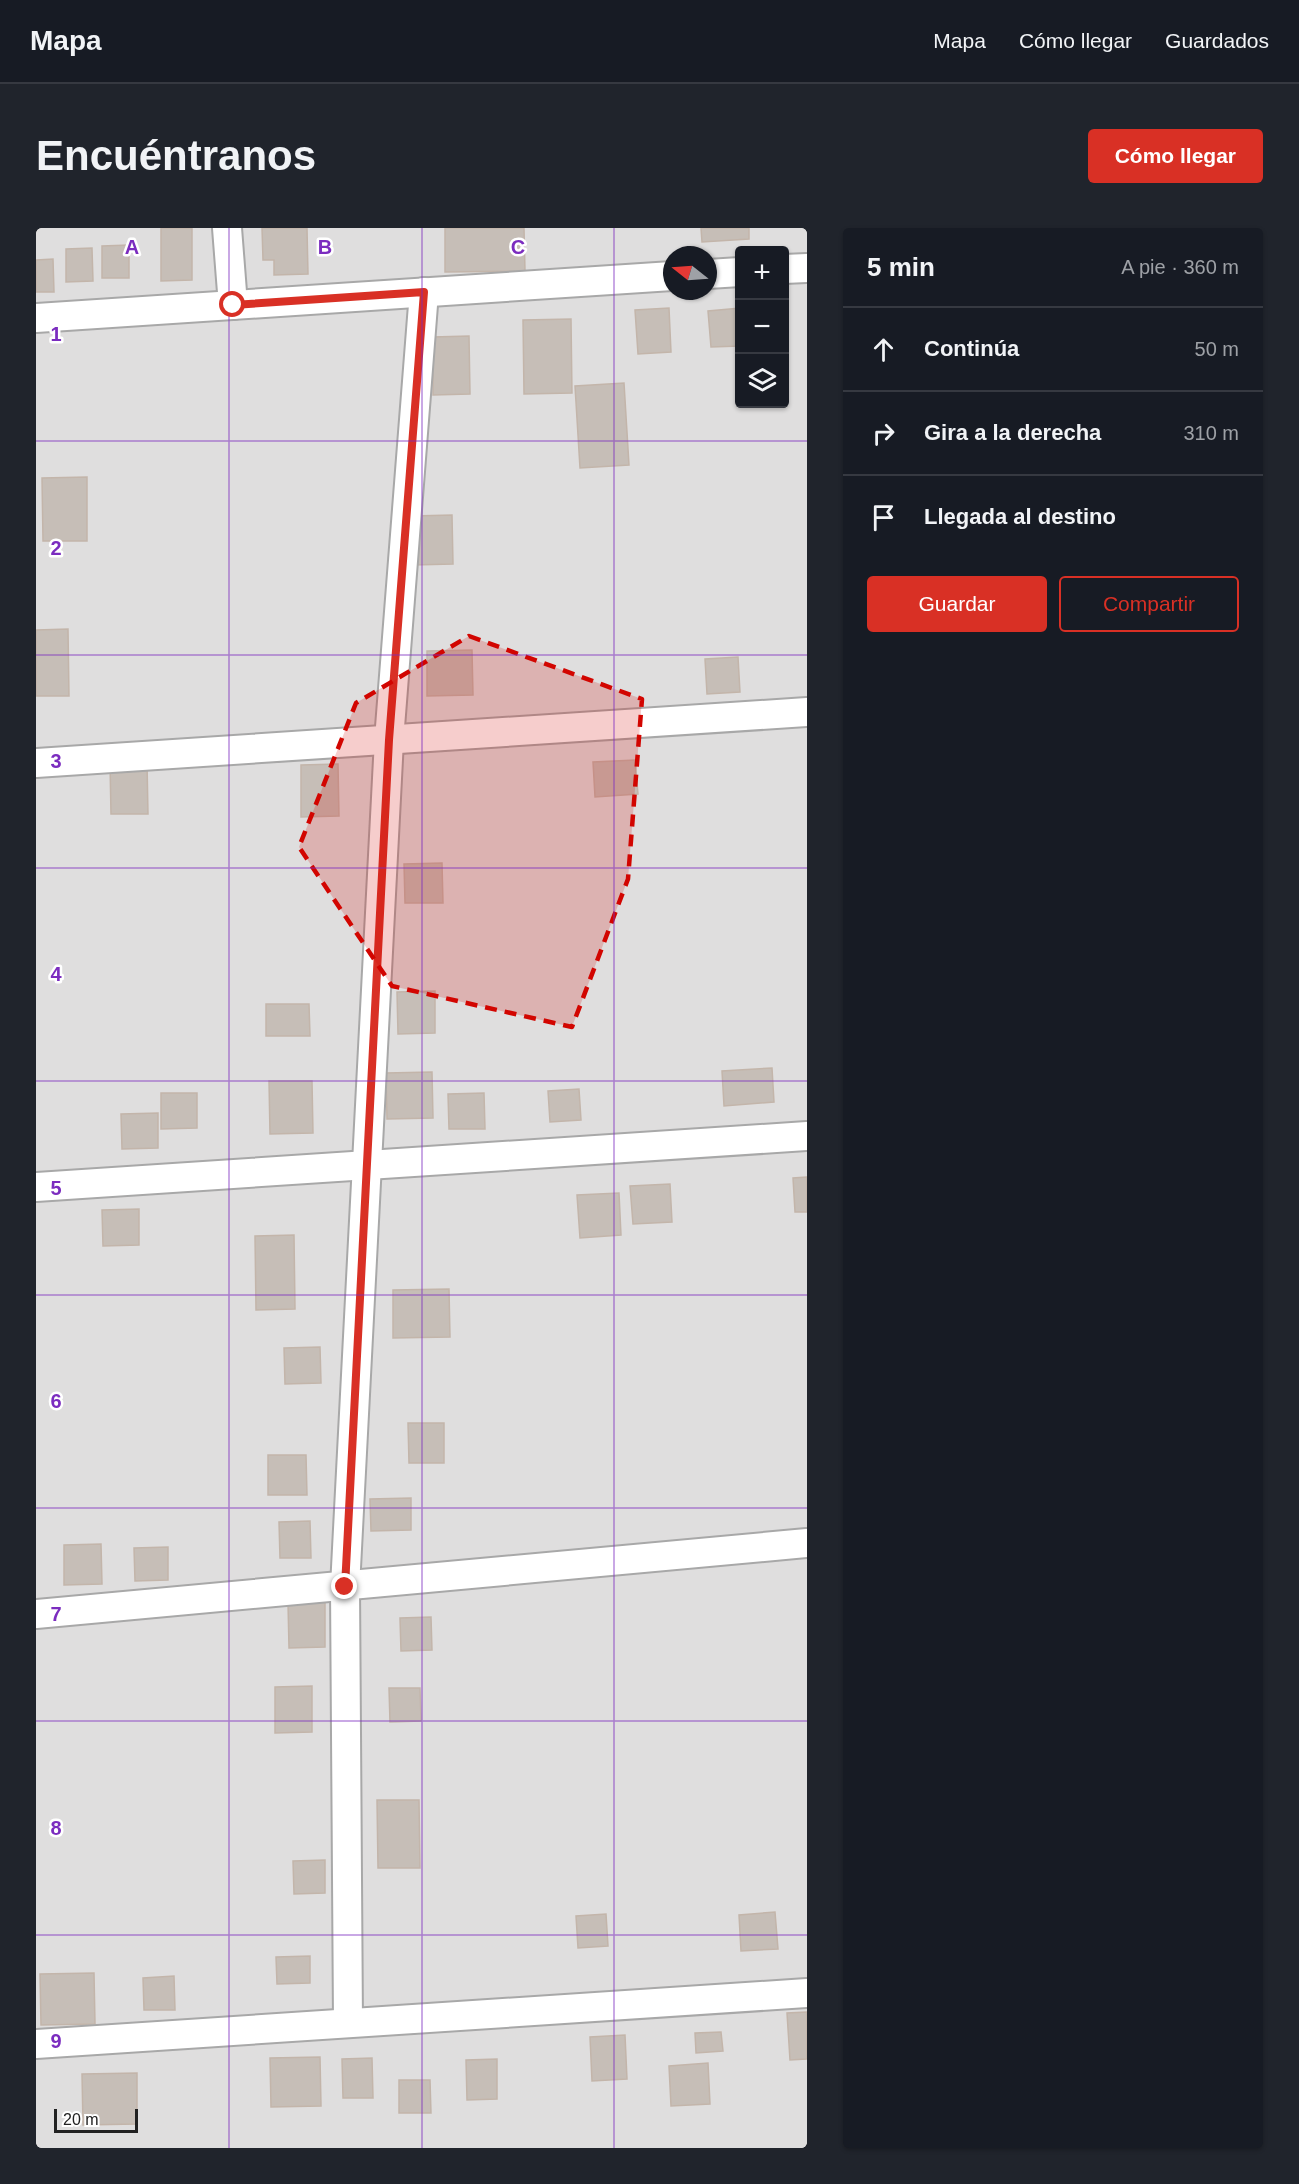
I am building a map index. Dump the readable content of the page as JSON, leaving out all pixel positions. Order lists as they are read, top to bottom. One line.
{"scale_bar":"20 m","north":"left","page":{"header":"Mapa","nav":["Mapa","Cómo llegar","Guardados"],"buttons":["Cómo llegar",["Guardar","Compartir"]],"title":"Encuéntranos","heading":["5 min","A pie · 360 m"],"map_buttons":["+","−"],"list":[["Continúa","50 m"],["Gira a la derecha","310 m"],"Llegada al destino"],"scale":"20 m"},"grid":{"columns":["A","B","C"],"rows":["1","2","3","4","5","6","7","8","9"]}}
